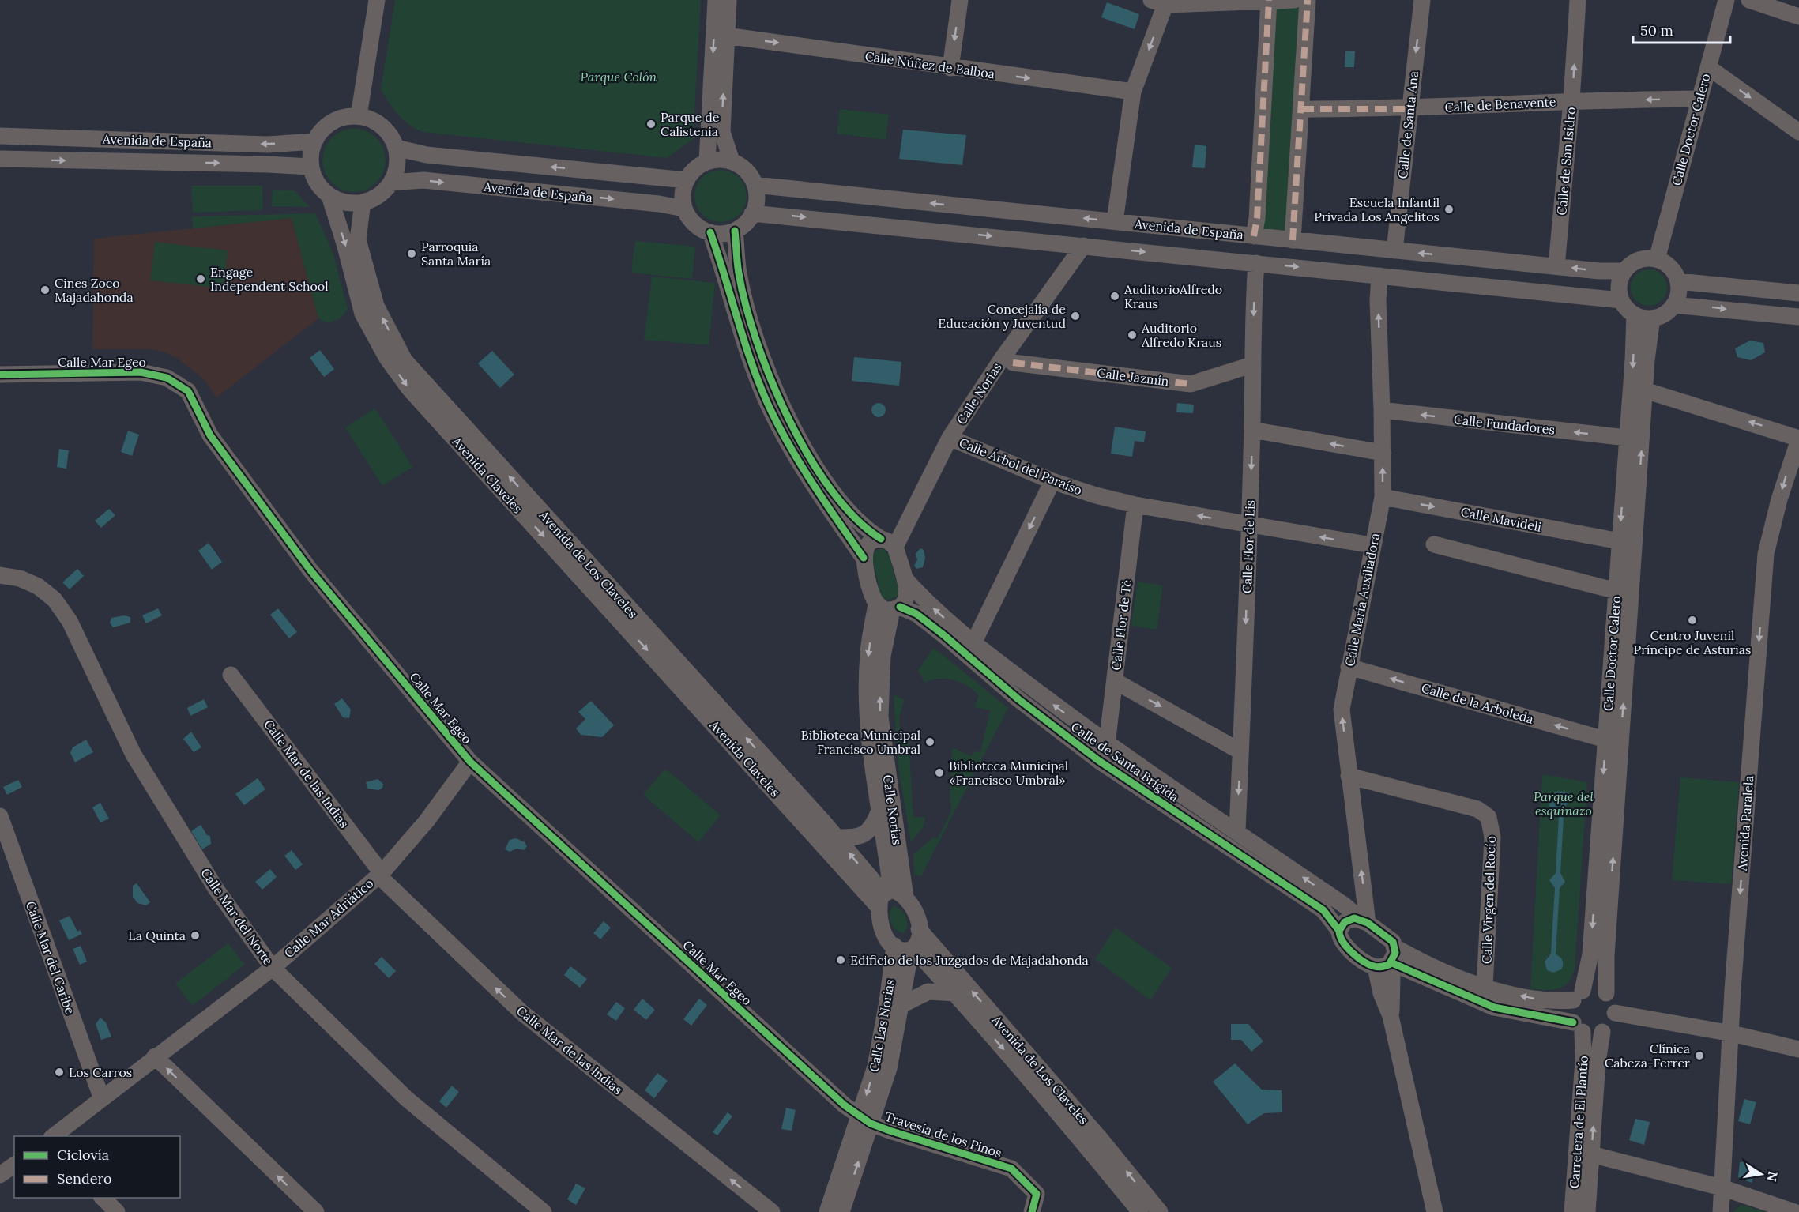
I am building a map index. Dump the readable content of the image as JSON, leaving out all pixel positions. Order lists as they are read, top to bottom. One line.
{"streets":{"street":["Calle Núñez de Balboa","Calle de Benavente","Calle de Santa Ana","Calle Doctor Calero","Avenida de España","Calle de San Isidro","Calle Mar Egeo","Calle Jazmín","Calle Norias","Calle Fundadores","Calle Árbol del Paraíso","Avenida Claveles","Calle Mavideli","Calle Flor de Lis","Avenida de Los Claveles","Calle María Auxiliadora","Calle Flor de Té","Calle de la Arboleda","Calle de Santa Brígida","Calle Mar de las Indias","Avenida Paralela","Calle Virgen del Rocío","Calle Mar del Norte","Calle Mar Adriático","Calle Mar del Caribe","Calle Las Norias","Carretera de El Plantío","Travesía de los Pinos"]},"crossings":[["Calle de Benavente","Calle de Santa Ana"],["Calle de Benavente","Calle Doctor Calero"],["Calle de Benavente","Calle de San Isidro"],["Calle de Santa Ana","Avenida de España"],["Calle Doctor Calero","Avenida de España"],["Calle Doctor Calero","Calle Fundadores"],["Calle Doctor Calero","Calle Mavideli"],["Calle Doctor Calero","Calle de la Arboleda"],["Calle Doctor Calero","Carretera de El Plantío"],["Avenida de España","Calle de San Isidro"],["Avenida de España","Calle Norias"],["Avenida de España","Avenida Claveles"],["Avenida de España","Calle Flor de Lis"],["Avenida de España","Avenida de Los Claveles"],["Avenida de España","Calle María Auxiliadora"],["Calle Mar Egeo","Calle Mar Adriático"],["Calle Mar Egeo","Calle Las Norias"],["Calle Mar Egeo","Travesía de los Pinos"],["Calle Jazmín","Calle Flor de Lis"],["Calle Norias","Calle Árbol del Paraíso"],["Calle Norias","Avenida Claveles"],["Calle Norias","Avenida de Los Claveles"],["Calle Norias","Calle de Santa Brígida"],["Calle Norias","Calle Las Norias"],["Calle Fundadores","Calle María Auxiliadora"],["Calle Árbol del Paraíso","Calle Flor de Lis"],["Calle Árbol del Paraíso","Calle María Auxiliadora"],["Calle Árbol del Paraíso","Calle Flor de Té"],["Avenida Claveles","Avenida de Los Claveles"],["Avenida Claveles","Calle Las Norias"],["Calle Mavideli","Calle María Auxiliadora"],["Calle Flor de Lis","Calle de Santa Brígida"],["Avenida de Los Claveles","Calle Las Norias"],["Calle María Auxiliadora","Calle de la Arboleda"],["Calle María Auxiliadora","Calle de Santa Brígida"],["Calle María Auxiliadora","Calle Virgen del Rocío"],["Calle Flor de Té","Calle de Santa Brígida"],["Calle Mar de las Indias","Calle Mar Adriático"],["Calle Mar del Norte","Calle Mar Adriático"],["Calle Mar Adriático","Calle Mar del Caribe"],["Calle Las Norias","Travesía de los Pinos"]],"one_way":["Calle Núñez de Balboa","Calle de San Isidro","Avenida Claveles","Calle Flor de Lis","Calle María Auxiliadora","Calle Mar de las Indias","Avenida Paralela"],"parks":["Parque Colón","Parque del esquinazo"],"places":["Parque de Calistenia","Escuela Infantil Privada Los Angelitos","Parroquia Santa María","Engage Independent School","Cines Zoco Majadahonda","AuditorioAlfredo Kraus","Concejalía de Educación y Juventud","Auditorio Alfredo Kraus","Centro Juvenil Príncipe de Asturias","Biblioteca Municipal Francisco Umbral","Biblioteca Municipal «Francisco Umbral»","La Quinta","Edificio de los Juzgados de Majadahonda","Clínica Cabeza-Ferrer","Los Carros"],"legend":["Ciclovía","Sendero"],"scale_bar":"50 m","north":"right"}
